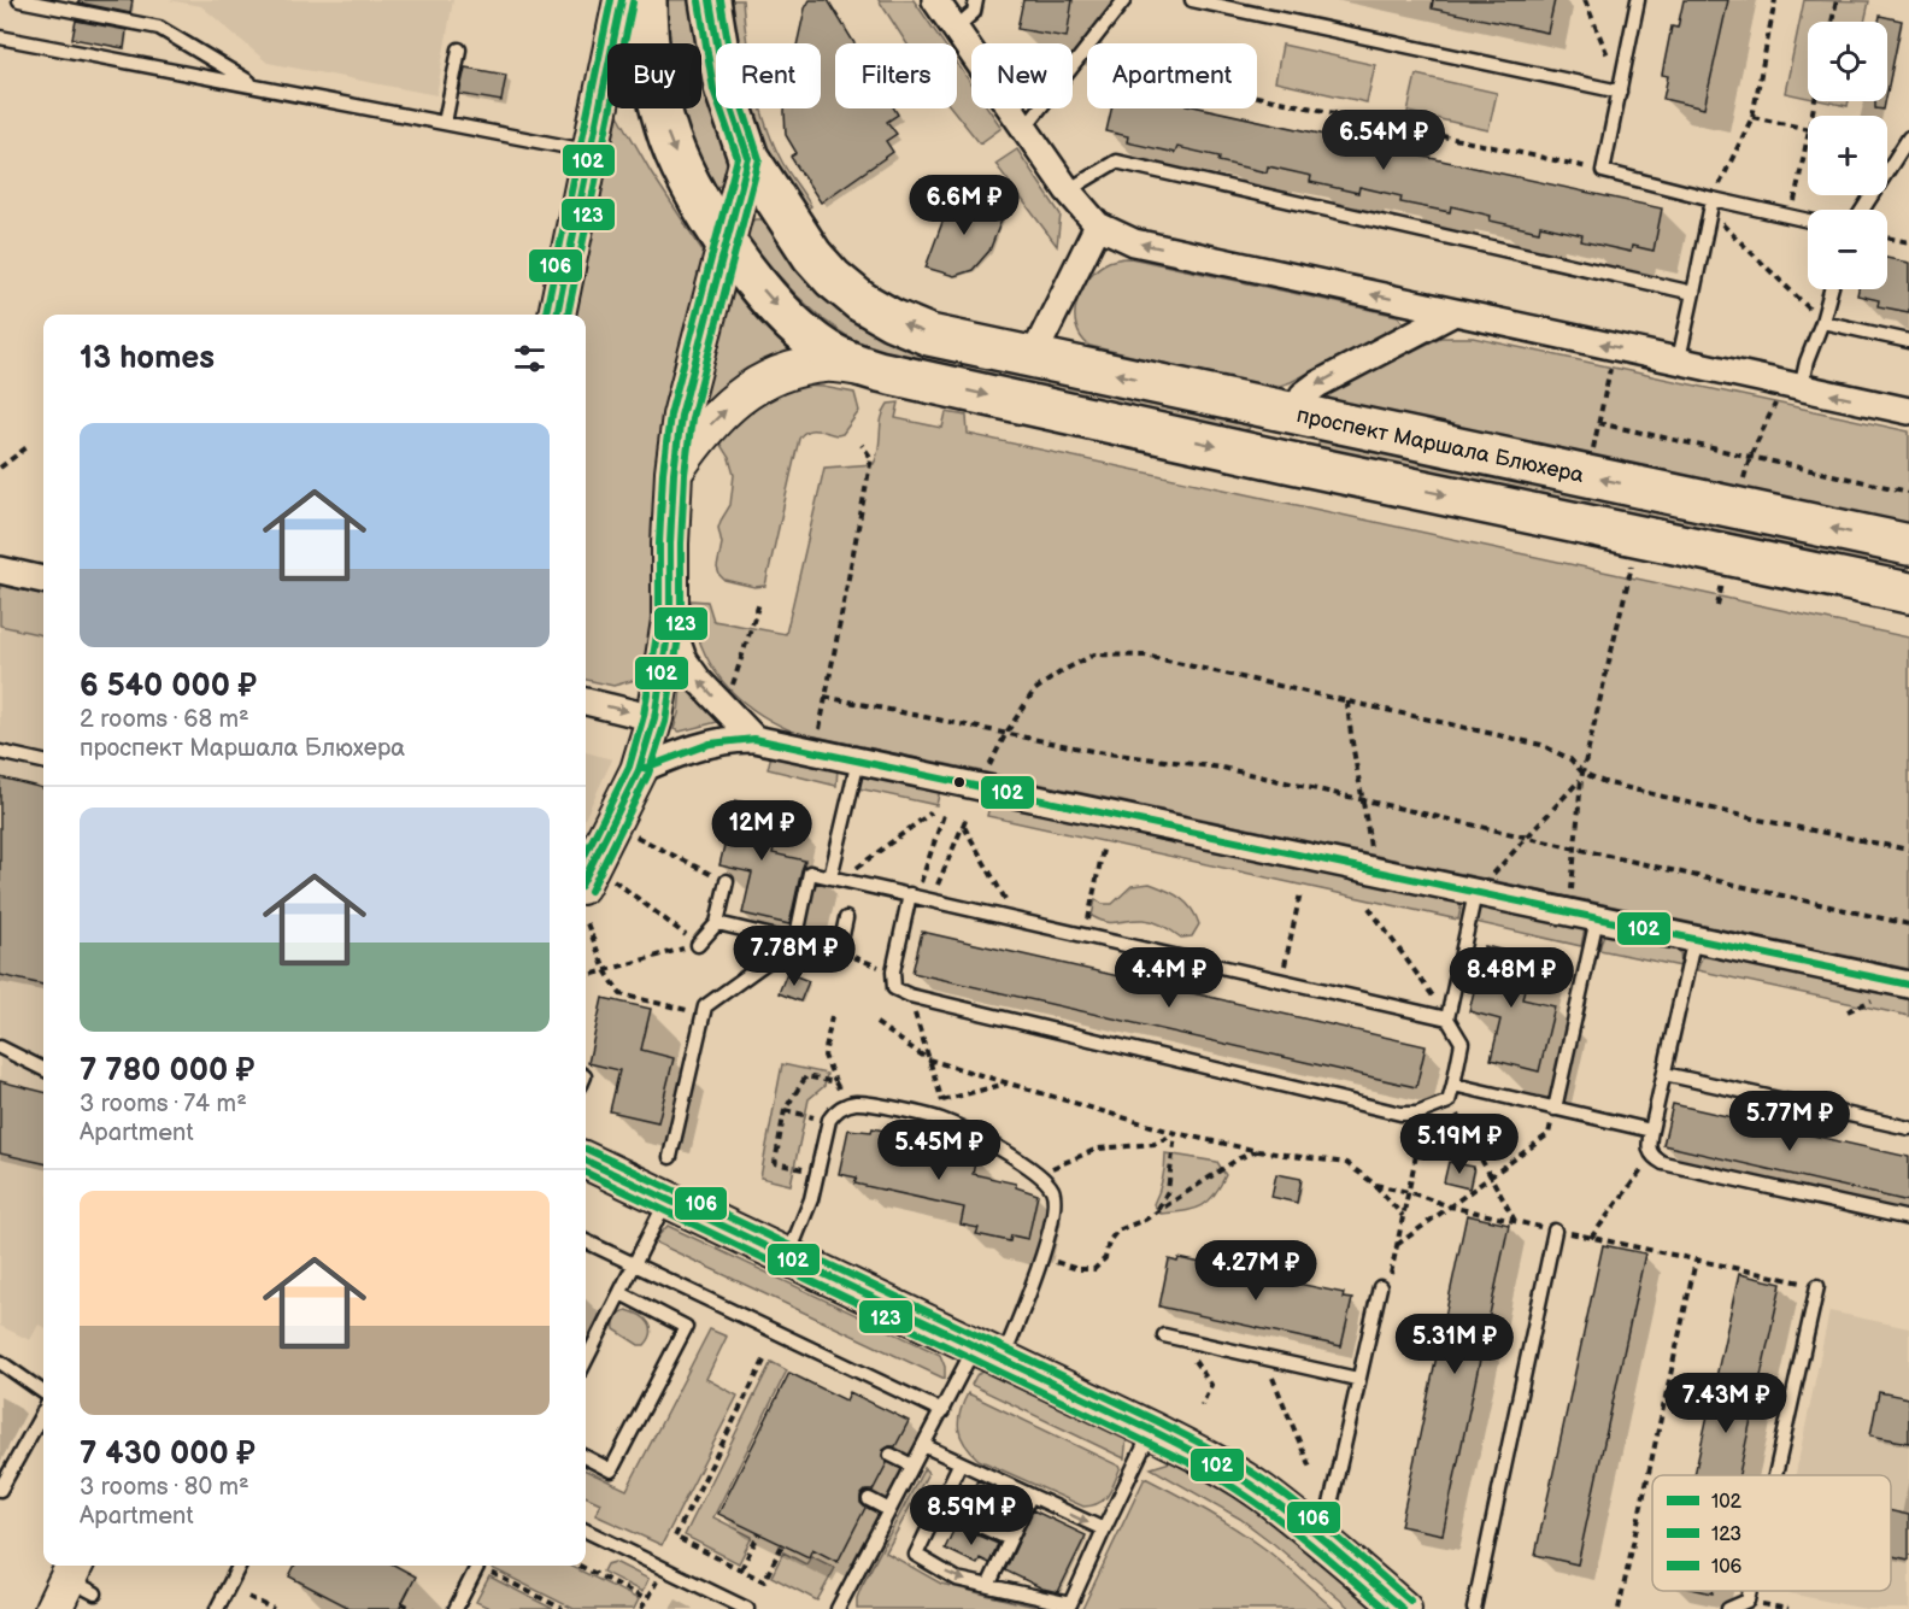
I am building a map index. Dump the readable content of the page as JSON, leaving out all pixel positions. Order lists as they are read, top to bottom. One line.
{"streets":{"main road":["проспект Маршала Блюхера"]},"lines":["transit line 102","transit line 123","transit line 106"],"legend":["102","123","106"],"page":{"map_buttons":["+","−"],"chip":["Buy","Rent","Filters","New","Apartment"],"price":["6.54M ₽","6.6M ₽","12M ₽","7.78M ₽","4.4M ₽","8.48M ₽","5.77M ₽","5.19M ₽","5.45M ₽","4.27M ₽","5.31M ₽","7.43M ₽","8.59M ₽"],"heading":"13 homes","list":[{"name":"6 540 000 ₽","note":"2 rooms · 68 m² · проспект Маршала Блюхера"},{"name":"7 780 000 ₽","note":"3 rooms · 74 m² · Apartment"},{"name":"7 430 000 ₽","note":"3 rooms · 80 m² · Apartment"}]}}
